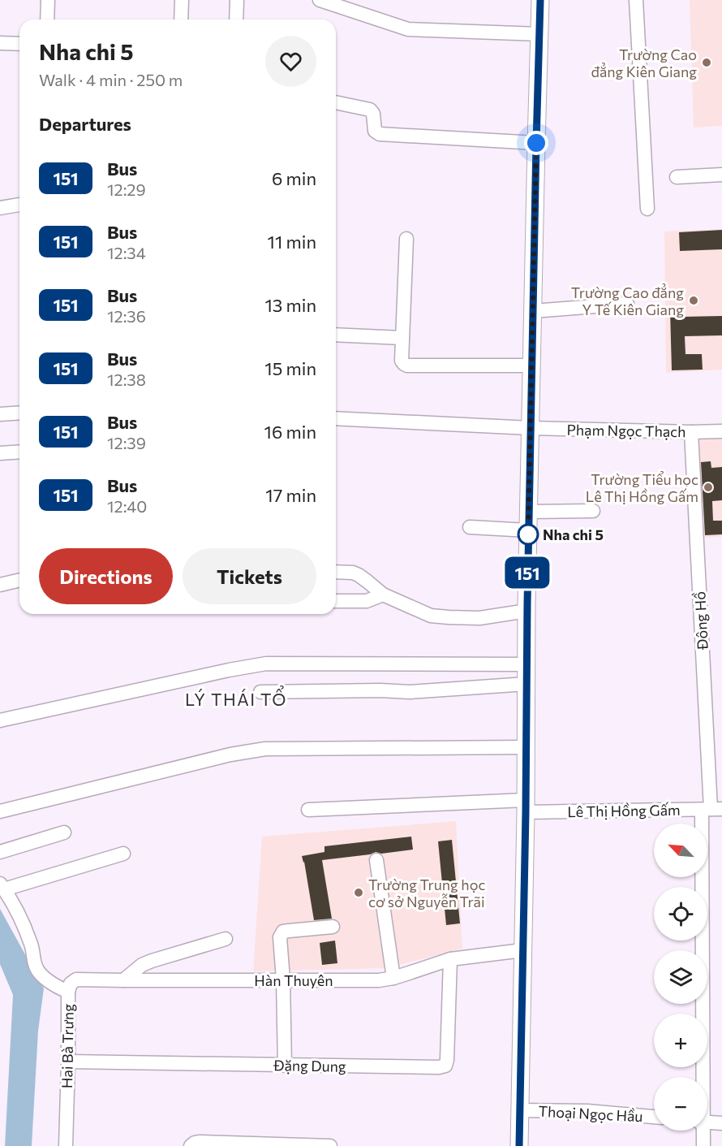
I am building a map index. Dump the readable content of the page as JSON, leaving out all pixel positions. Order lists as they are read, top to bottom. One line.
{"streets":{"street":["Phạm Ngọc Thạch","Đông Hồ","Lê Thị Hồng Gấm","Hàn Thuyên","Hai Bà Trưng","Đặng Dung","Thoại Ngọc Hầu"]},"crossings":[["Phạm Ngọc Thạch","Đông Hồ"],["Đông Hồ","Lê Thị Hồng Gấm"],["Hàn Thuyên","Hai Bà Trưng"],["Hàn Thuyên","Đặng Dung"],["Hai Bà Trưng","Đặng Dung"]],"districts":["LÝ THÁI TỔ"],"places":["Trường Cao đẳng Kiên Giang","Trường Cao đẳng Y Tế Kiên Giang","Trường Tiểu học Lê Thị Hồng Gấm","Nha chi 5","Trường Trung học cơ sở Nguyễn Trãi"],"lines":["bus line 151"],"north":"top left","page":{"on_map":"151","heading":[["Nha chi 5","Walk · 4 min · 250 m"],"Departures"],"list":[{"mark":"151","name":"Bus","note":"12:29","value":"6 min"},{"mark":"151","name":"Bus","note":"12:34","value":"11 min"},{"mark":"151","name":"Bus","note":"12:36","value":"13 min"},{"mark":"151","name":"Bus","note":"12:38","value":"15 min"},{"mark":"151","name":"Bus","note":"12:39","value":"16 min"},{"mark":"151","name":"Bus","note":"12:40","value":"17 min"}],"buttons":["Directions","Tickets"],"map_buttons":["+","−"]}}
